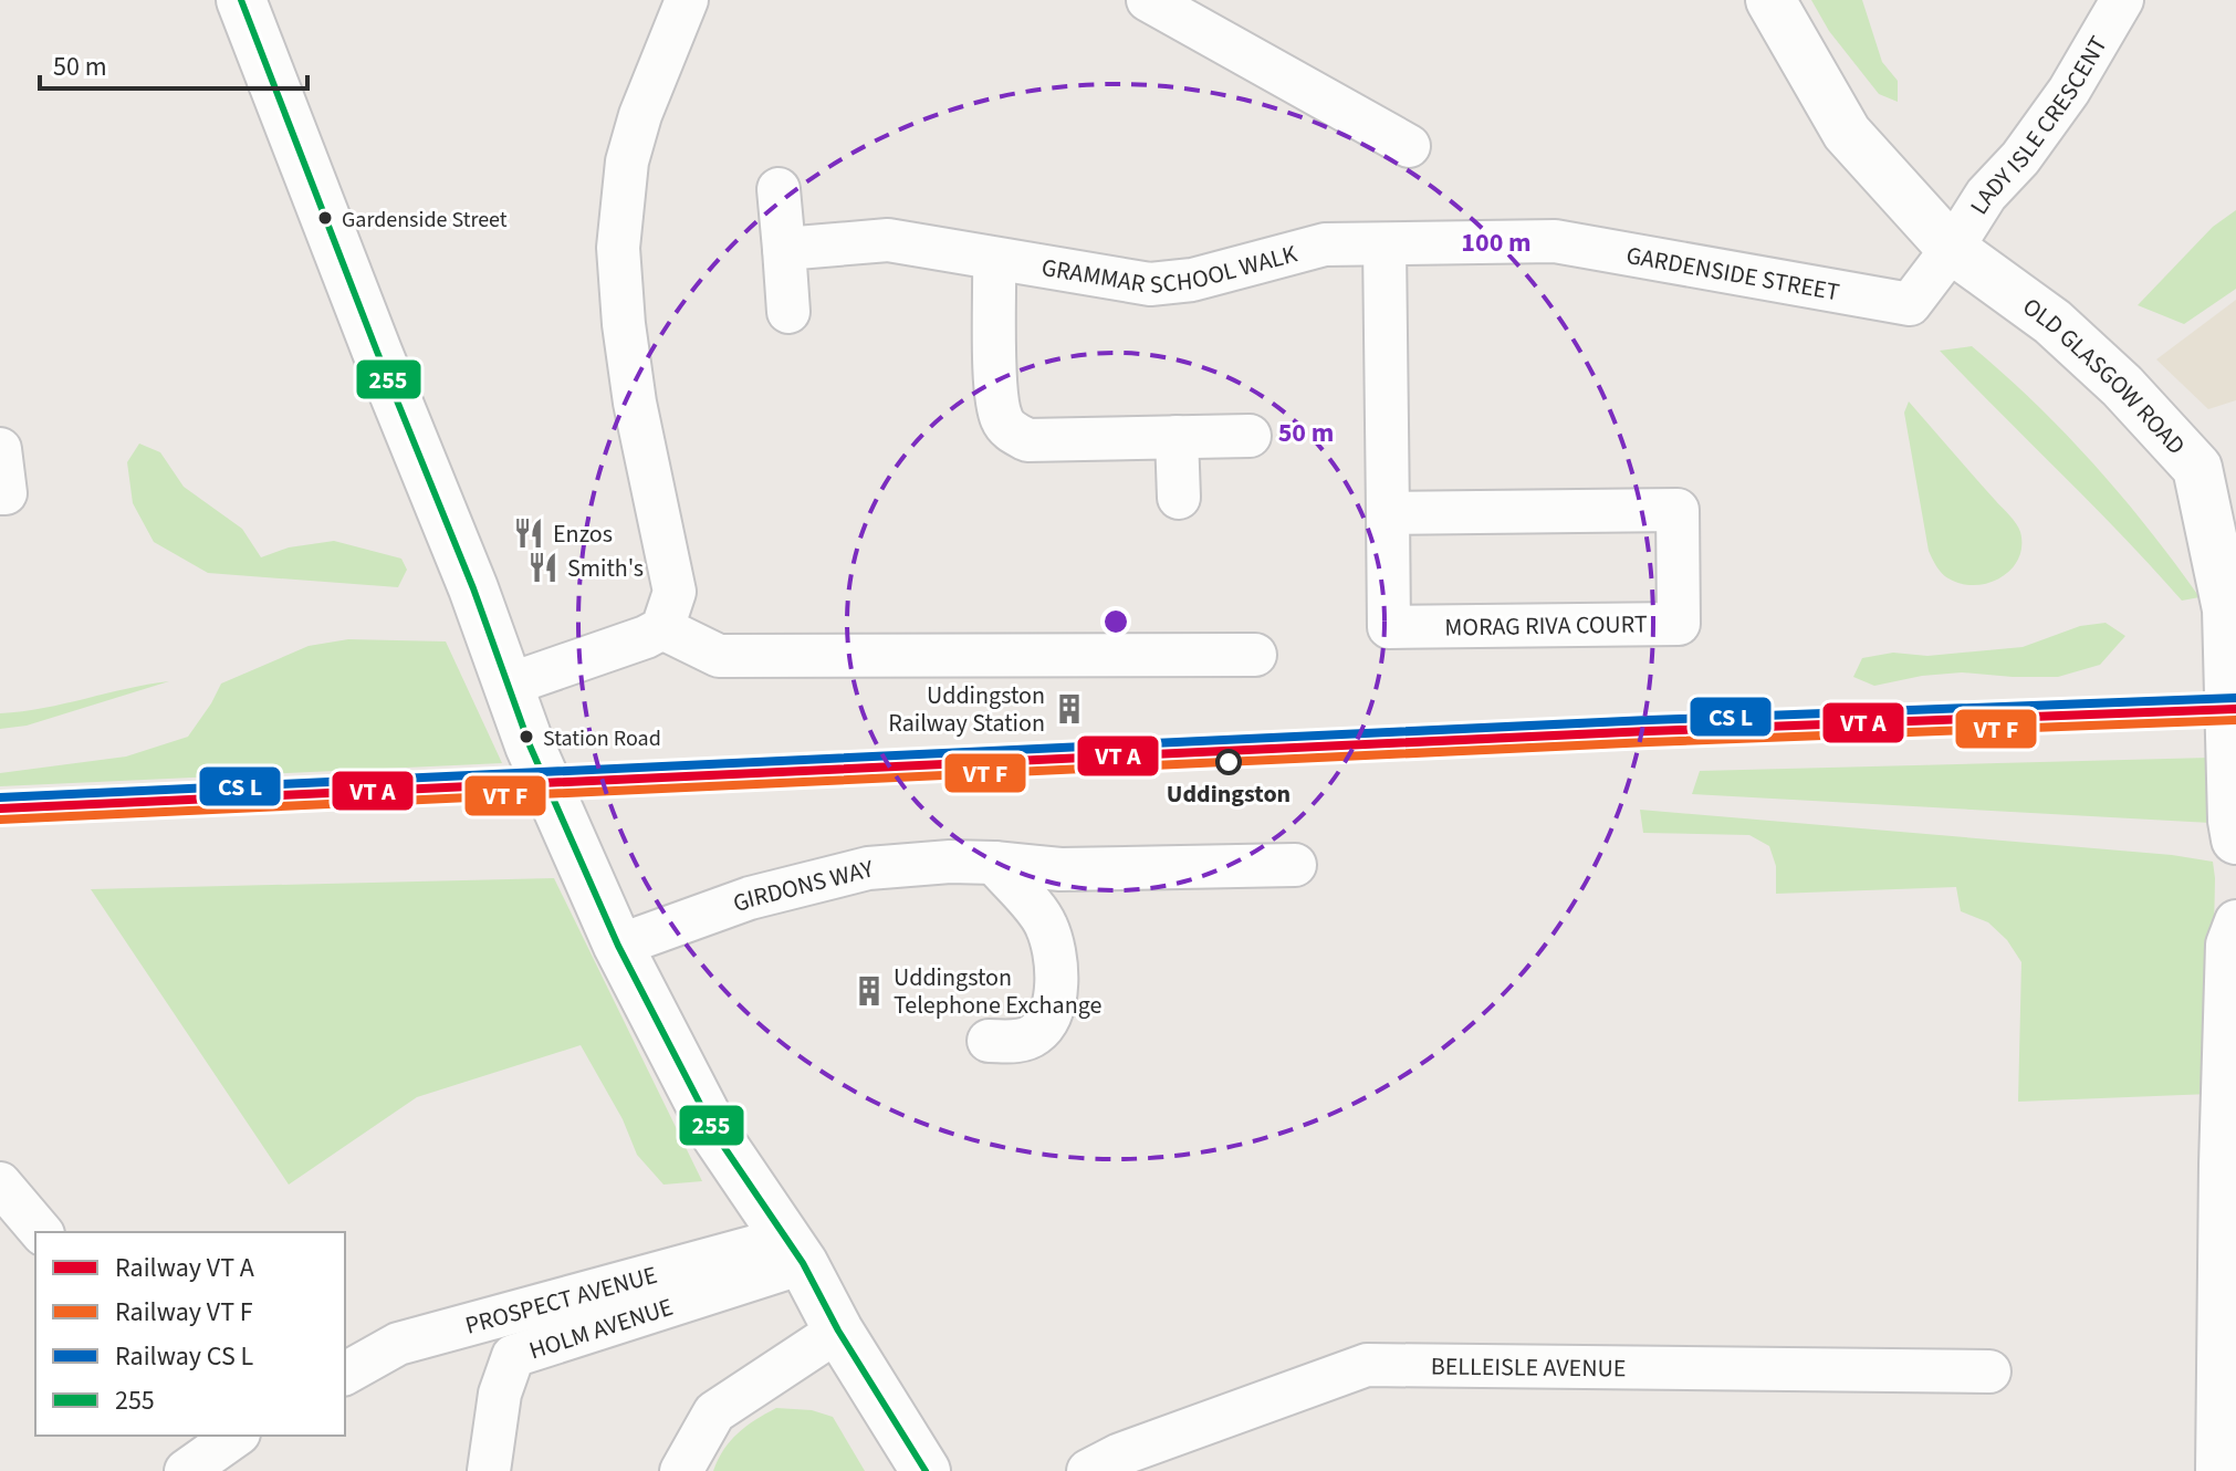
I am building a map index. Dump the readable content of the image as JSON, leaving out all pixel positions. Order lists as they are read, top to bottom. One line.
{"streets":{"main road":["OLD GLASGOW ROAD"],"street":["LADY ISLE CRESCENT","GRAMMAR SCHOOL WALK","GARDENSIDE STREET","MORAG RIVA COURT","GIRDONS WAY","PROSPECT AVENUE","HOLM AVENUE","BELLEISLE AVENUE"]},"crossings":[["LADY ISLE CRESCENT","GARDENSIDE STREET"],["LADY ISLE CRESCENT","OLD GLASGOW ROAD"],["GRAMMAR SCHOOL WALK","GARDENSIDE STREET"],["GRAMMAR SCHOOL WALK","MORAG RIVA COURT"],["PROSPECT AVENUE","HOLM AVENUE"]],"places":{"other":["Gardenside Street","Station Road","Uddingston"],"restaurant":["Enzos","Smith's"],"building":["Uddingston Railway Station","Uddingston Telephone Exchange"]},"lines":["transit line 255"],"legend":["Railway VT A","Railway VT F","Railway CS L","255"],"scale_bar":"50 m","rings":["100 m","50 m"]}
